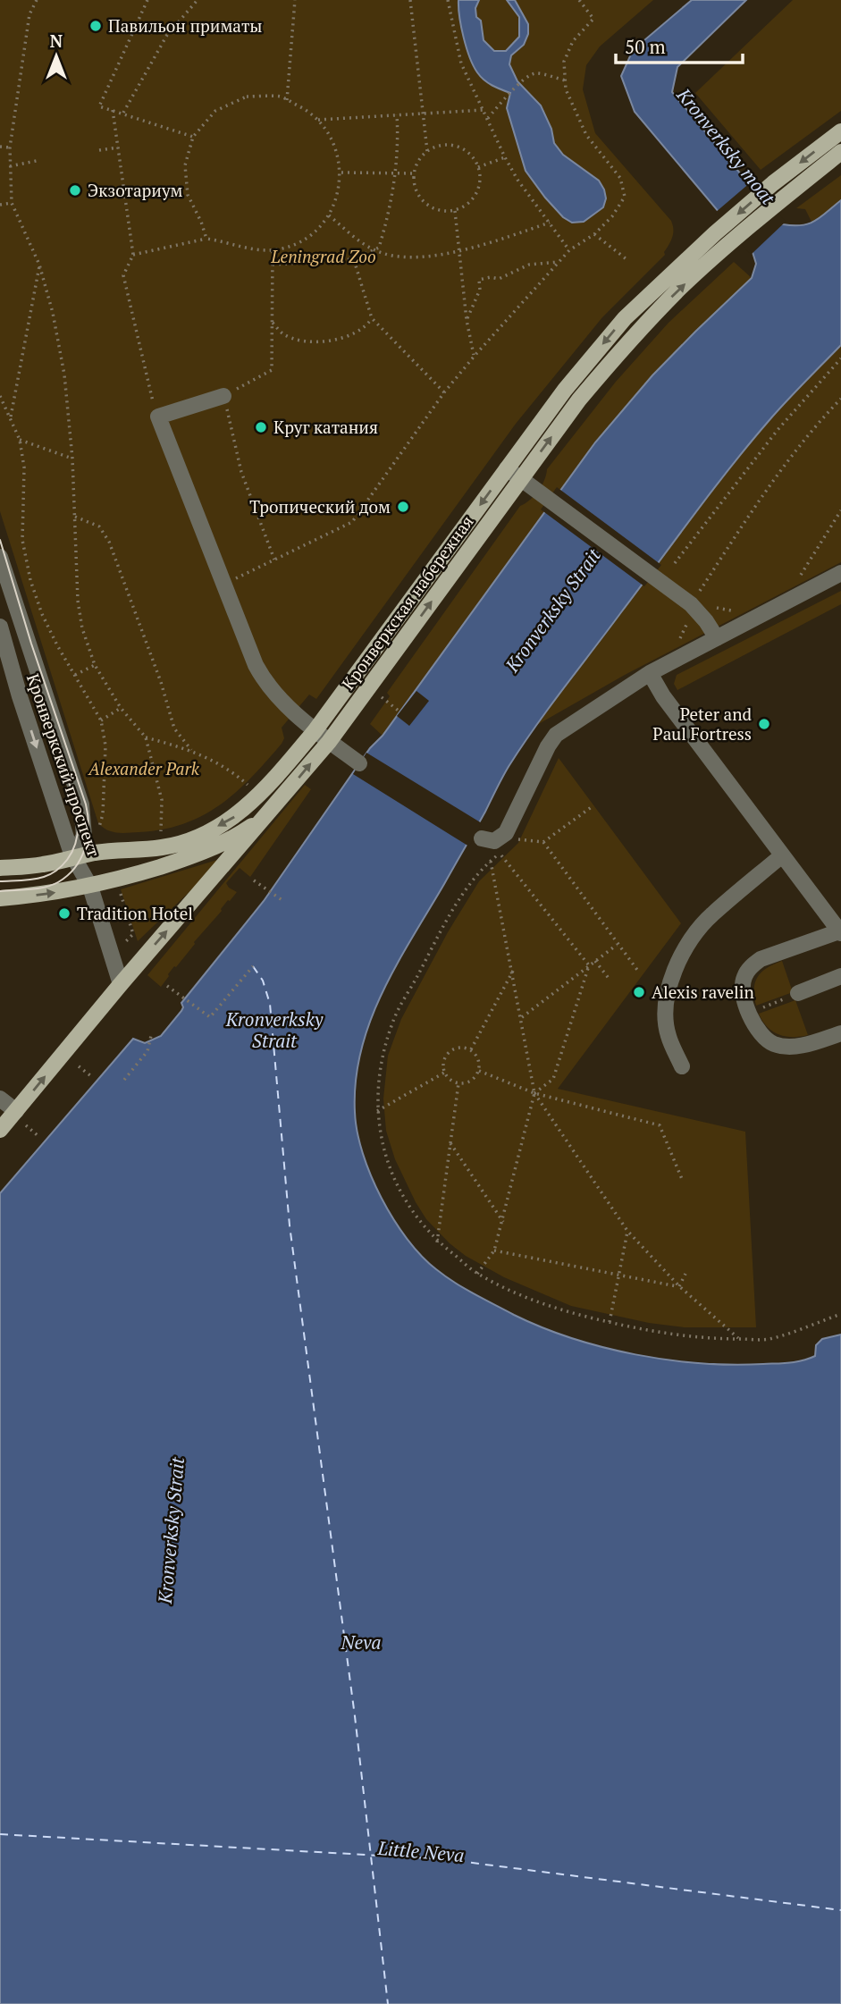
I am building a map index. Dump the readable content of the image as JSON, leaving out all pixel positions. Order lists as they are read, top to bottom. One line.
{"streets":{"main road":["Кронверкская набережная"],"street":["Кронверкский проспект"]},"crossings":[["Кронверкская набережная","Кронверкский проспект"]],"water":["Kronverksky moat","Kronverksky Strait","Neva","Little Neva"],"parks":["Leningrad Zoo","Alexander Park"],"places":["Павильон приматы","Экзотариум","Круг катания","Тропический дом","Peter and Paul Fortress","Tradition Hotel","Alexis ravelin"],"scale_bar":"50 m","north":"top"}
